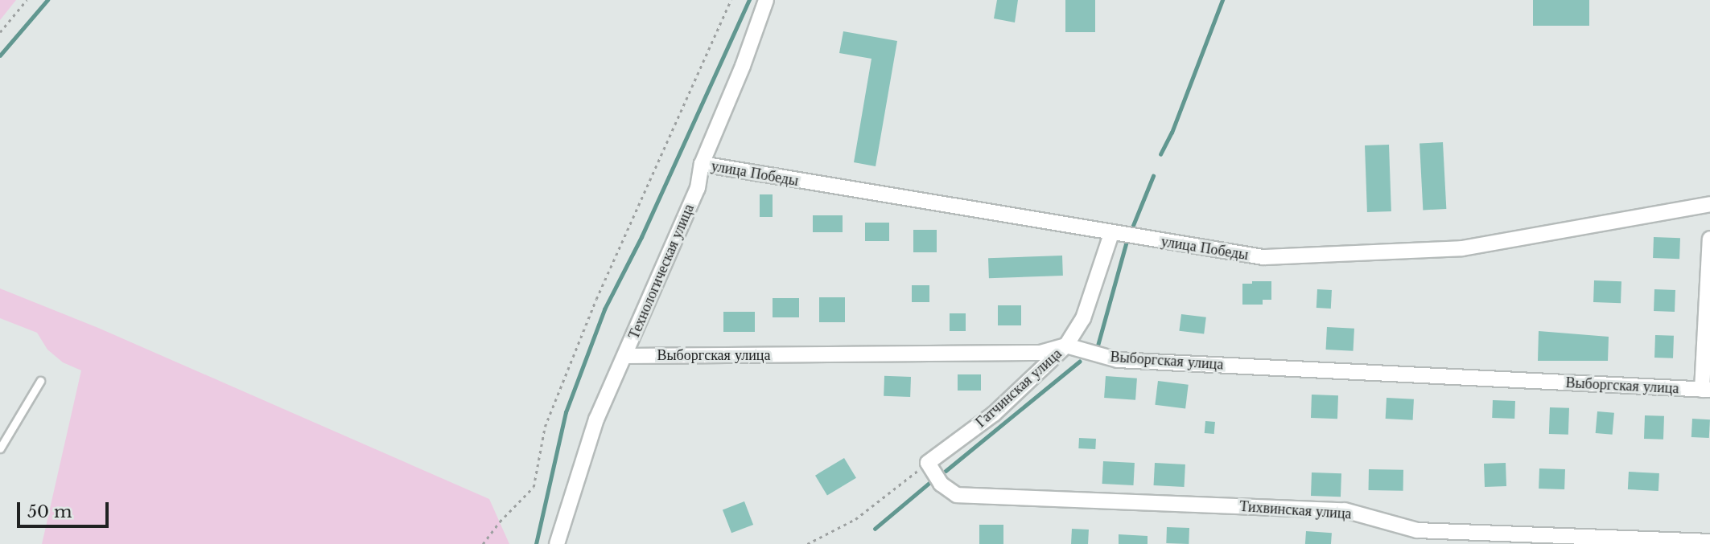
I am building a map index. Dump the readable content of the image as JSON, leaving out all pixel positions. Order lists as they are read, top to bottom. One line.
{"streets":{"street":["улица Победы","Технологическая улица","Выборгская улица","Гатчинская улица","Тихвинская улица"]},"crossings":[["улица Победы","Технологическая улица"],["улица Победы","Гатчинская улица"],["Технологическая улица","Выборгская улица"],["Выборгская улица","Гатчинская улица"],["Гатчинская улица","Тихвинская улица"]],"scale_bar":"50 m"}
